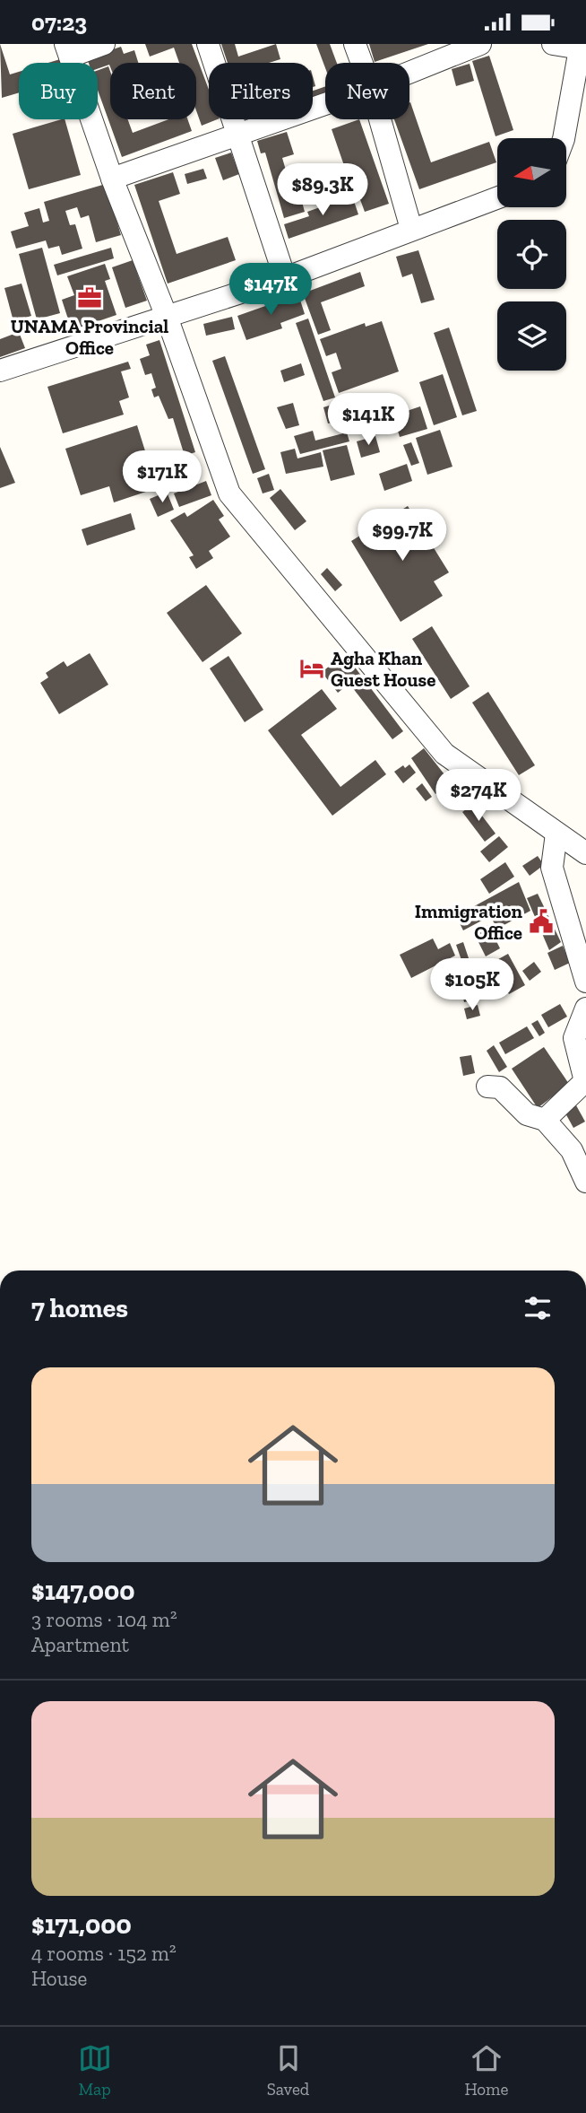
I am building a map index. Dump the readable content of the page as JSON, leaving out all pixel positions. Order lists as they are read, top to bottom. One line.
{"places":{"office":["UNAMA Provincial Office"],"hotel":["Agha Khan Guest House"],"public building":["Immigration Office"]},"north":"left","page":{"status":"07:23","chip":["Buy","Rent","Filters","New"],"price":["$89.3K","$147K","$141K","$171K","$99.7K","$274K","$105K"],"heading":"7 homes","list":[{"name":"$147,000","note":"3 rooms · 104 m² · Apartment"},{"name":"$171,000","note":"4 rooms · 152 m² · House"}],"tabs":["Map","Saved","Home"]}}
